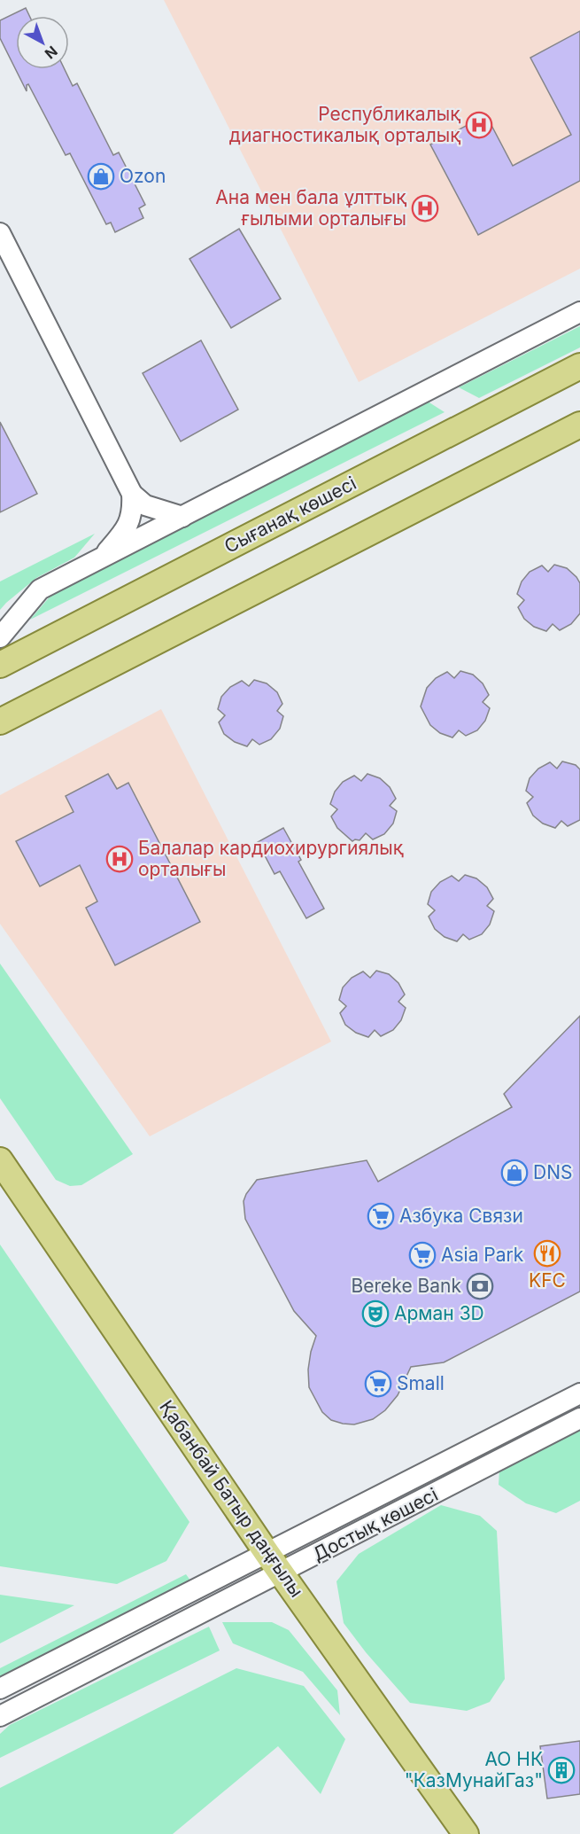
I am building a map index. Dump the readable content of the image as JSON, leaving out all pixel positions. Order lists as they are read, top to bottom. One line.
{"streets":{"main road":["Сығанақ көшесі","Қабанбай Батыр даңғылы"],"street":["Достық көшесі"]},"crossings":[["Қабанбай Батыр даңғылы","Достық көшесі"]],"places":{"hospital":["Республикалық диагностикалық орталық","Ана мен бала ұлттық ғылыми орталығы","Балалар кардиохирургиялық орталығы"],"shop":["Ozon","DNS"],"supermarket":["Азбука Связи","Asia Park","Small"],"restaurant":["KFC"],"bank":["Bereke Bank"],"theatre":["Арман 3D"],"building":["АО НК \"КазМунайГаз\""]},"north":"bottom right"}
